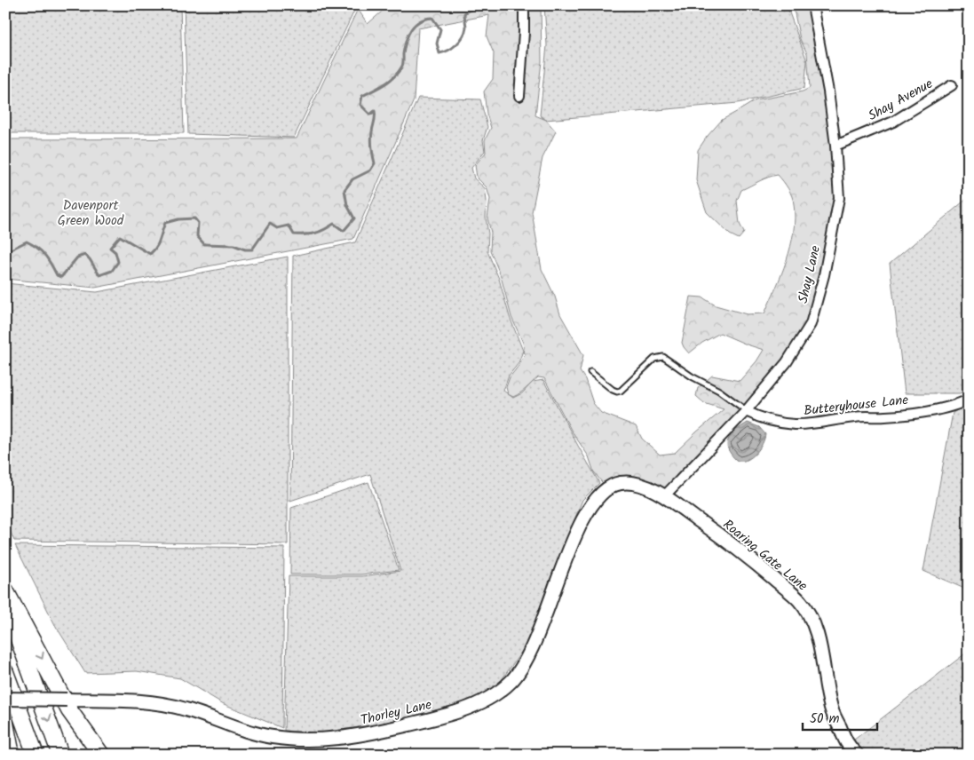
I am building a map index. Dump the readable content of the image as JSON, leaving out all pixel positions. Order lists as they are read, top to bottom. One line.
{"streets":{"street":["Shay Avenue","Shay Lane","Butteryhouse Lane","Roaring Gate Lane","Thorley Lane"]},"crossings":[["Shay Avenue","Shay Lane"],["Shay Lane","Butteryhouse Lane"],["Shay Lane","Roaring Gate Lane"],["Shay Lane","Thorley Lane"],["Roaring Gate Lane","Thorley Lane"]],"parks":["Davenport Green Wood"],"scale_bar":"50 m"}
